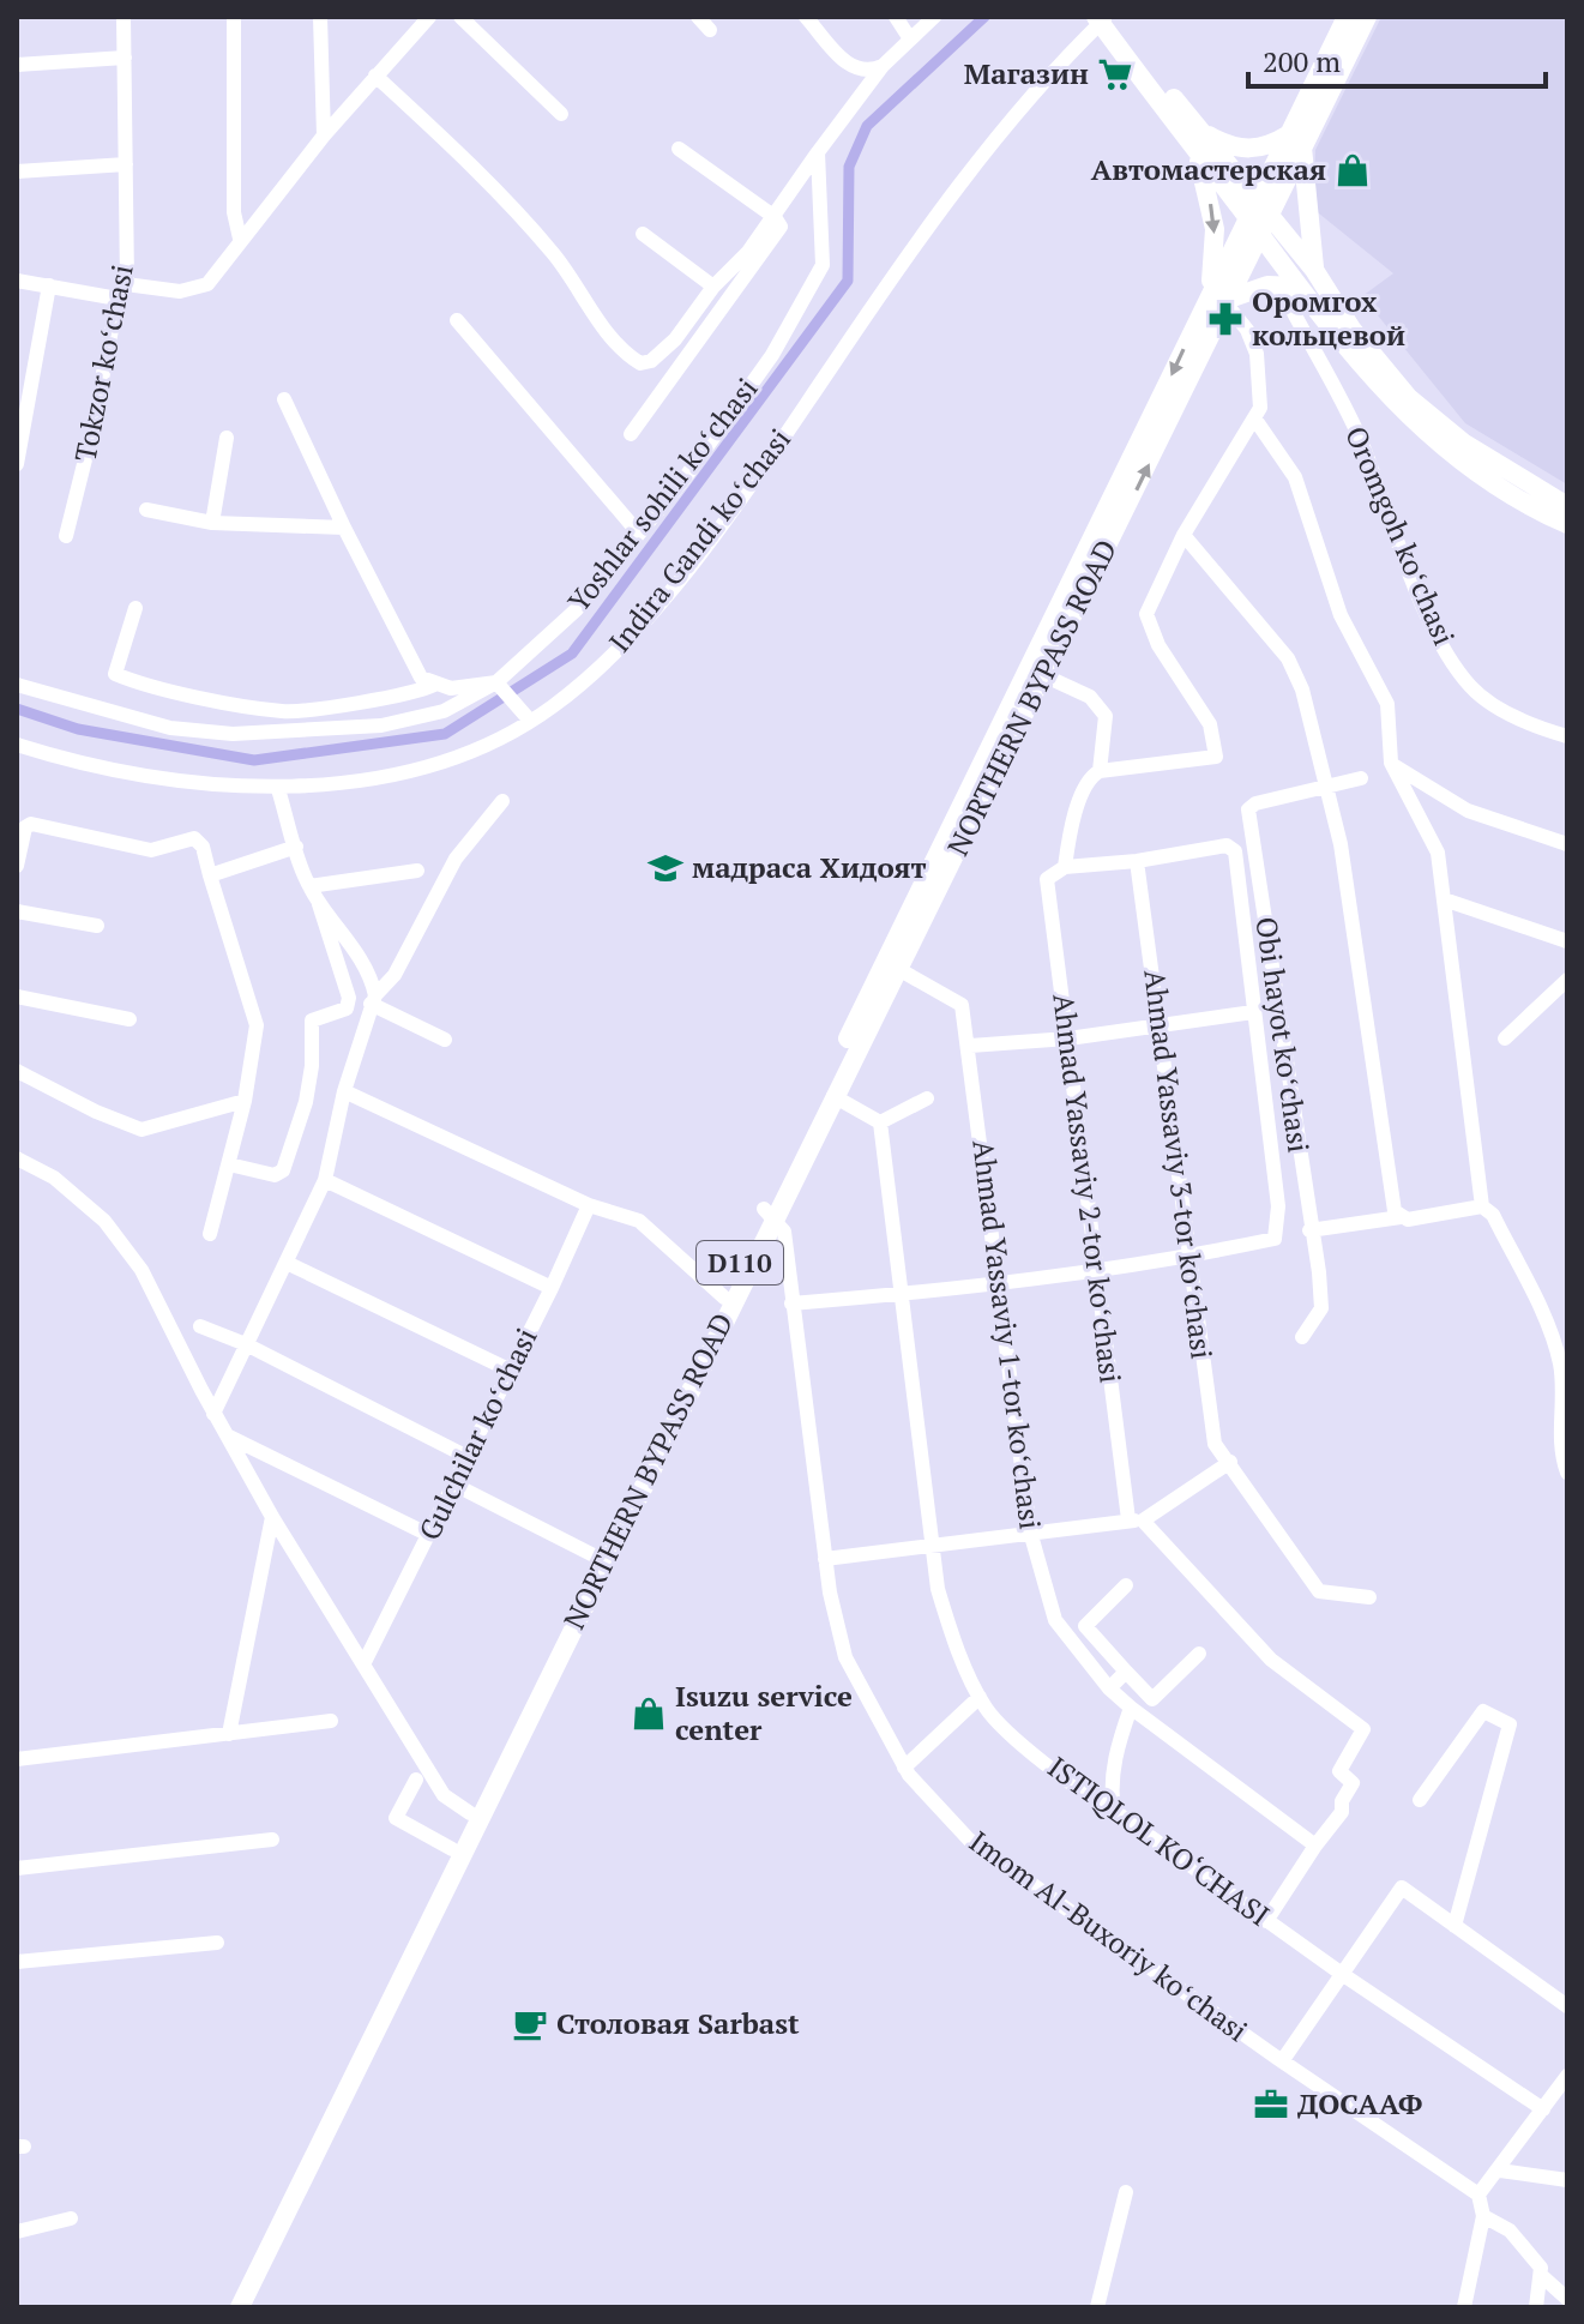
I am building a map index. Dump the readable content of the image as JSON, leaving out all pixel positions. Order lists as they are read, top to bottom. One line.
{"streets":{"main road":["NORTHERN BYPASS ROAD","D110"],"street":["Tokzor koʻchasi","Yoshlar sohili koʻchasi","Oromgoh koʻchasi","Indira Gandi koʻchasi","Obi hayot koʻchasi","Ahmad Yassaviy 3-tor koʻchasi","Ahmad Yassaviy 2-tor koʻchasi","Ahmad Yassaviy 1-tor koʻchasi","Gulchilar koʻchasi","ISTIQLOL KO‘CHASI","Imom Al-Buxoriy koʻchasi"]},"crossings":[["NORTHERN BYPASS ROAD","Ahmad Yassaviy 1-tor koʻchasi"],["NORTHERN BYPASS ROAD","Imom Al-Buxoriy koʻchasi"]],"places":{"supermarket":["Магазин"],"shop":["Автомастерская","Isuzu service center"],"pharmacy":["Оромгох кольцевой"],"school or university":["мадраса Хидоят"],"cafe":["Столовая Sarbast"],"office":["ДОСААФ"]},"scale_bar":"200 m"}
